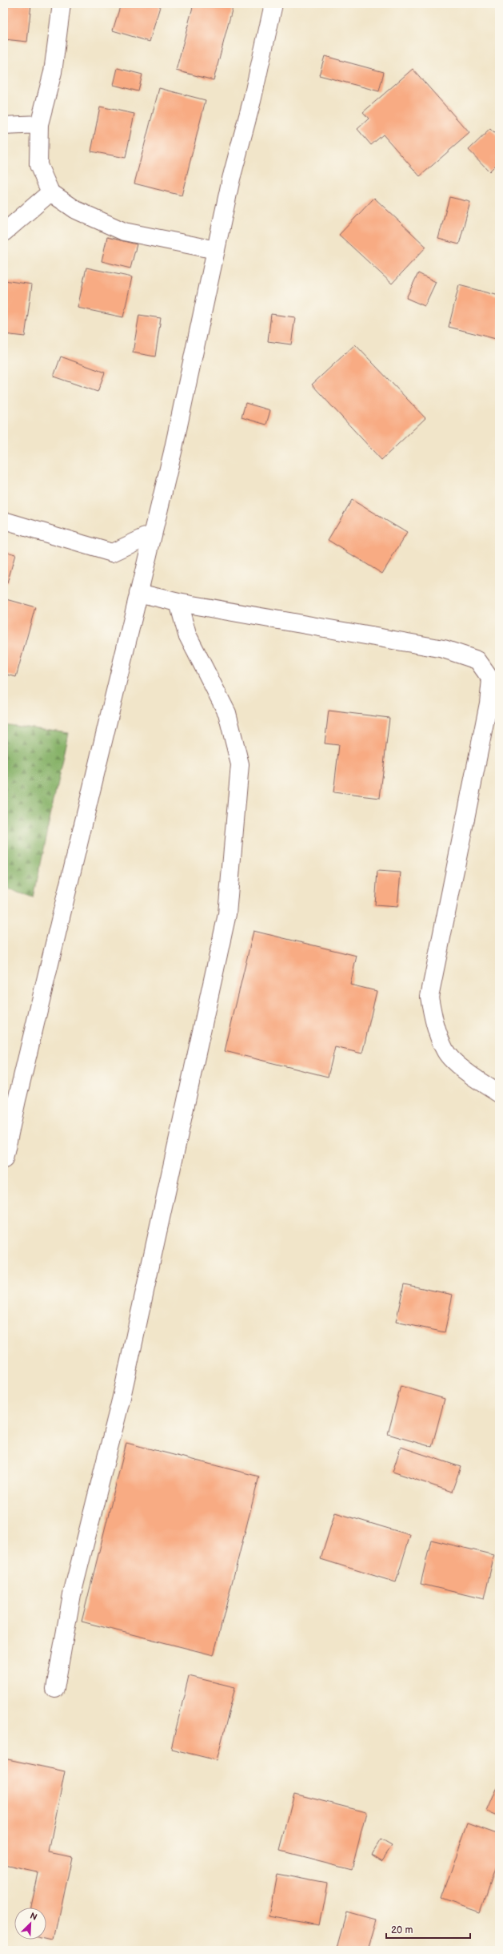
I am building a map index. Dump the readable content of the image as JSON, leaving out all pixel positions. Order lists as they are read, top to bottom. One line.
{"scale_bar":"20 m","north":"top right"}
